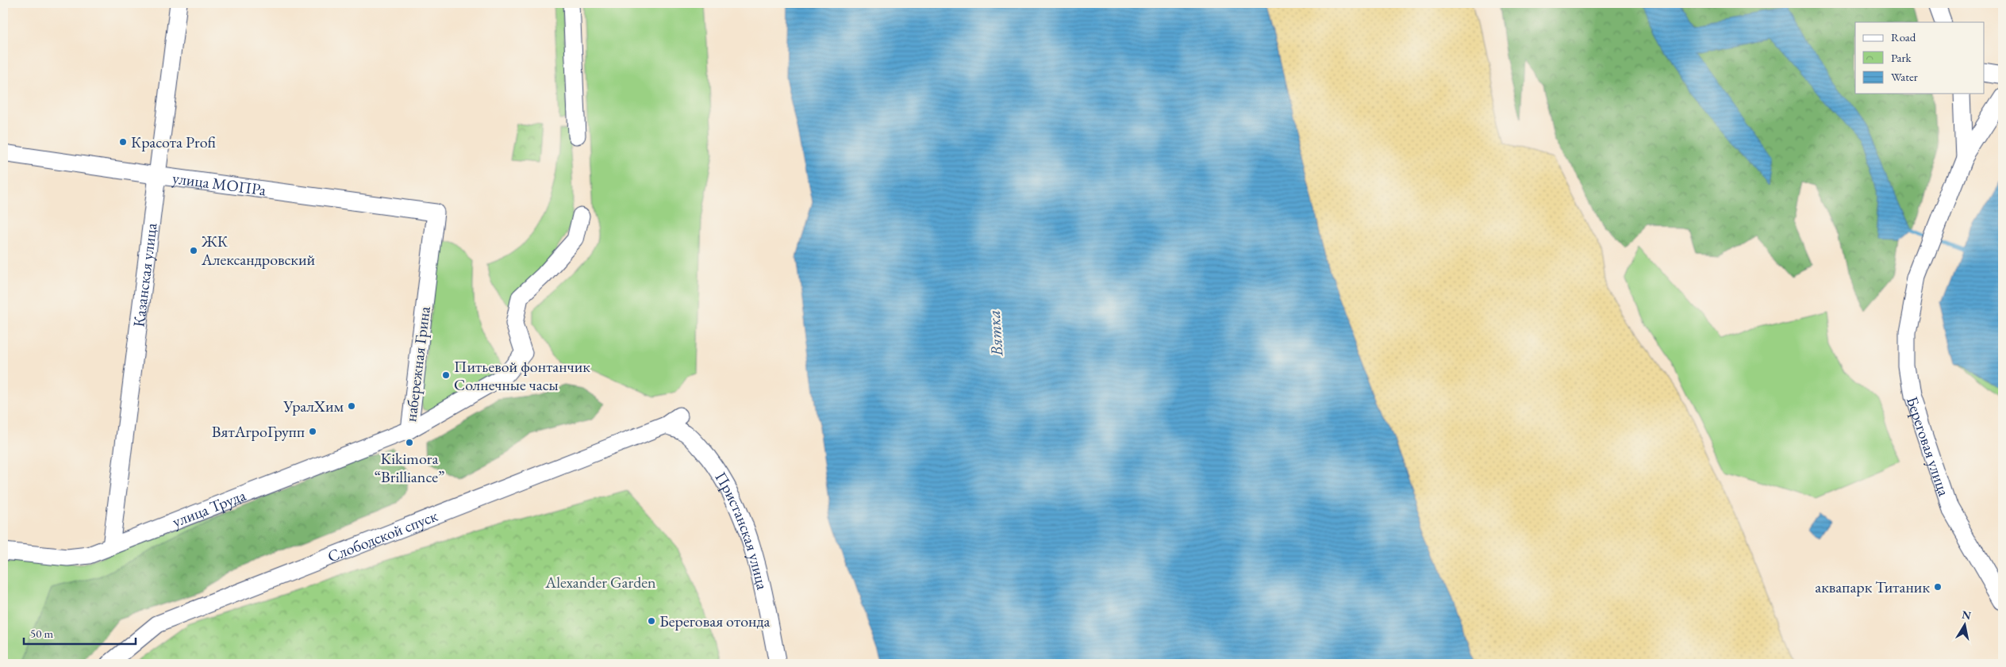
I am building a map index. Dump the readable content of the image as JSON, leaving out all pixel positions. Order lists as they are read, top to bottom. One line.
{"streets":{"street":["улица МОПРа","Казанская улица","набережная Грина","Береговая улица","улица Труда","Пристанская улица","Слободской спуск"]},"crossings":[["улица МОПРа","Казанская улица"],["улица МОПРа","набережная Грина"],["Казанская улица","улица Труда"],["набережная Грина","улица Труда"],["Пристанская улица","Слободской спуск"]],"water":["Вятка"],"parks":["Alexander Garden"],"places":["Красота Profi","ЖК Александровский","Питьевой фонтанчик Солнечные часы","УралХим","ВятАгроГрупп","Kikimora “Brilliance”","аквапарк Титаник","Береговая отонда"],"legend":["Road","Park","Water"],"scale_bar":"50 m","north":"top"}
